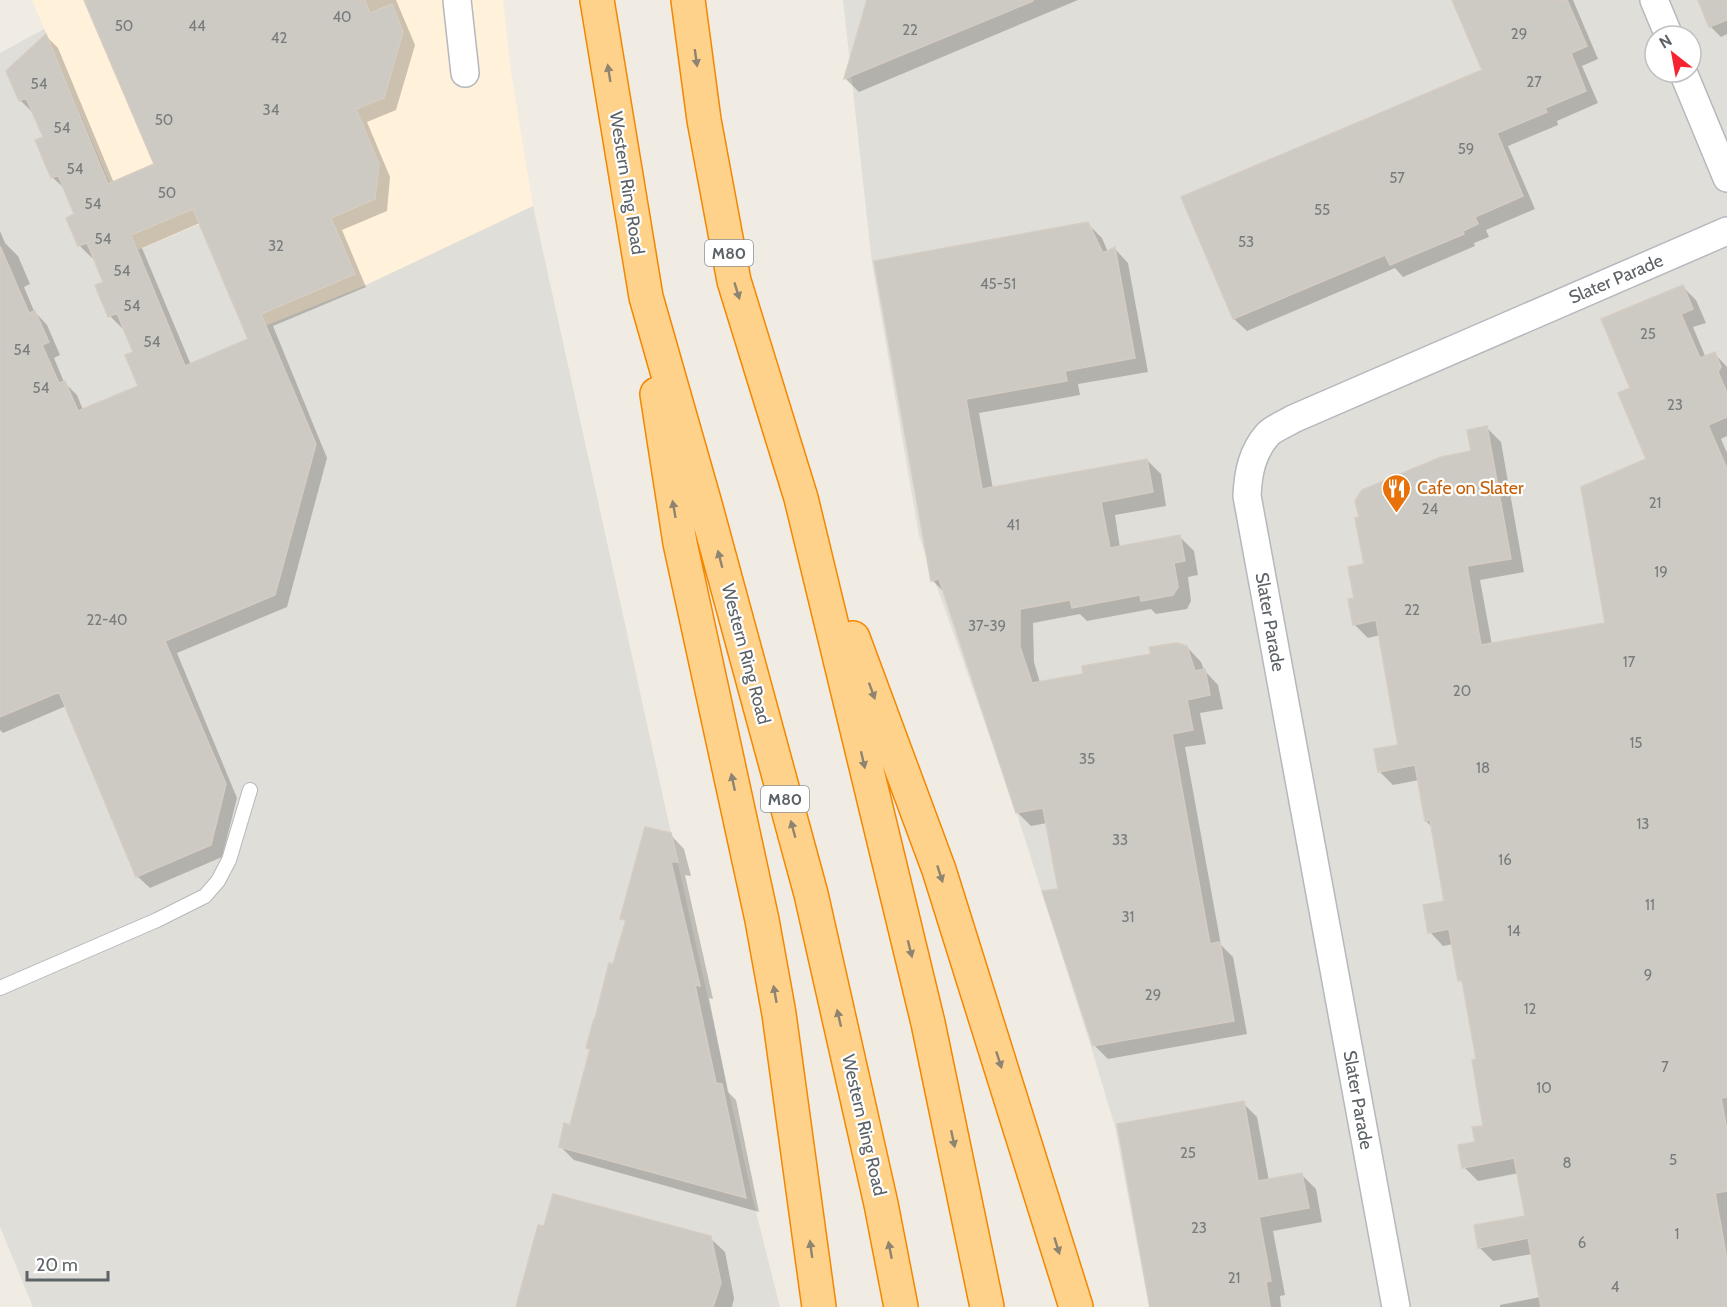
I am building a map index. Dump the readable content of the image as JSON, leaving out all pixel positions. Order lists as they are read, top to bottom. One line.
{"streets":{"highway":["Western Ring Road","M80"],"street":["Slater Parade"]},"places":{"restaurant":["Cafe on Slater"]},"house_numbers":["40","50","44","22","29","42","27","54","34","50","54","59","54","57","50","54","55","54","53","32","54","45-51","54","25","54","54","54","23","21","24","41","19","22","22-40","37-39","17","20","15","35","18","13","33","16","11","31","14","9","29","12","7","10","25","5","8","23","1","6","21","4"],"scale_bar":"20 m","north":"top left"}
